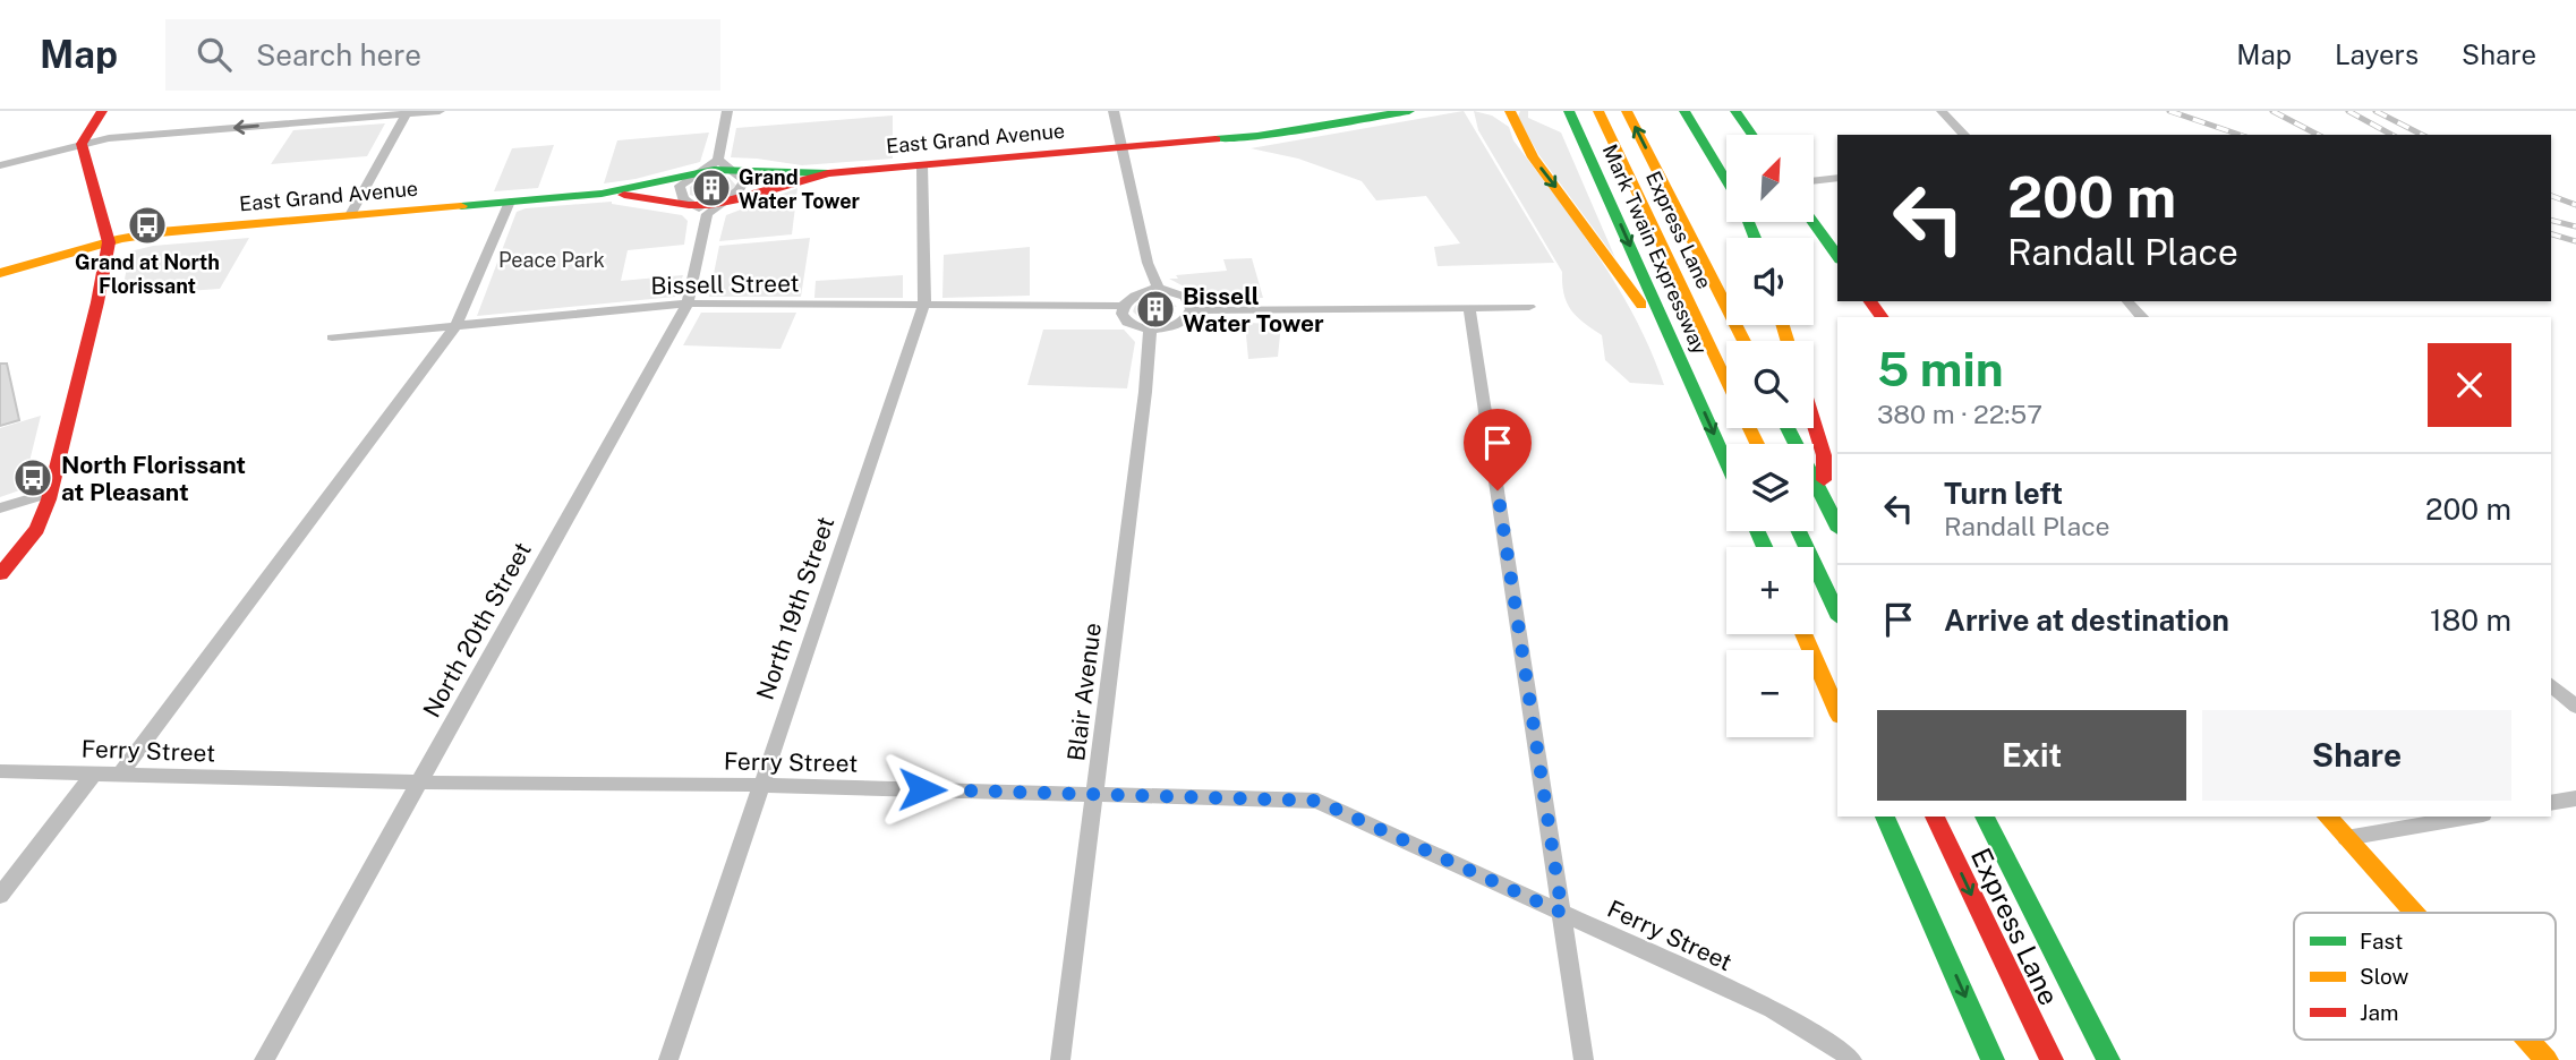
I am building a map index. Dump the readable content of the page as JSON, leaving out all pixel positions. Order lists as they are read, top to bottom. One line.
{"streets":{"main road":["East Grand Avenue","Express Lane","Mark Twain Expressway"],"street":["Bissell Street","North 19th Street","North 20th Street","Blair Avenue","Ferry Street"]},"crossings":[["East Grand Avenue","North 19th Street"],["East Grand Avenue","North 20th Street"],["Bissell Street","North 19th Street"],["Bissell Street","North 20th Street"],["North 19th Street","Ferry Street"],["North 20th Street","Ferry Street"],["Blair Avenue","Ferry Street"]],"parks":["Peace Park"],"places":{"building":["Grand Water Tower","Bissell Water Tower"],"bus stop":["Grand at North Florissant","North Florissant at Pleasant"]},"legend":["Fast","Slow","Jam"],"north":"top right","page":{"header":"Map","search":"Search here","nav":["Map","Layers","Share"],"map_buttons":["+","−"],"turn":["200 m","Randall Place"],"heading":["5 min","380 m · 22:57"],"list":[{"name":"Turn left","note":"Randall Place","value":"200 m"},{"name":"Arrive at destination","value":"180 m"}],"buttons":["Exit","Share"]}}
